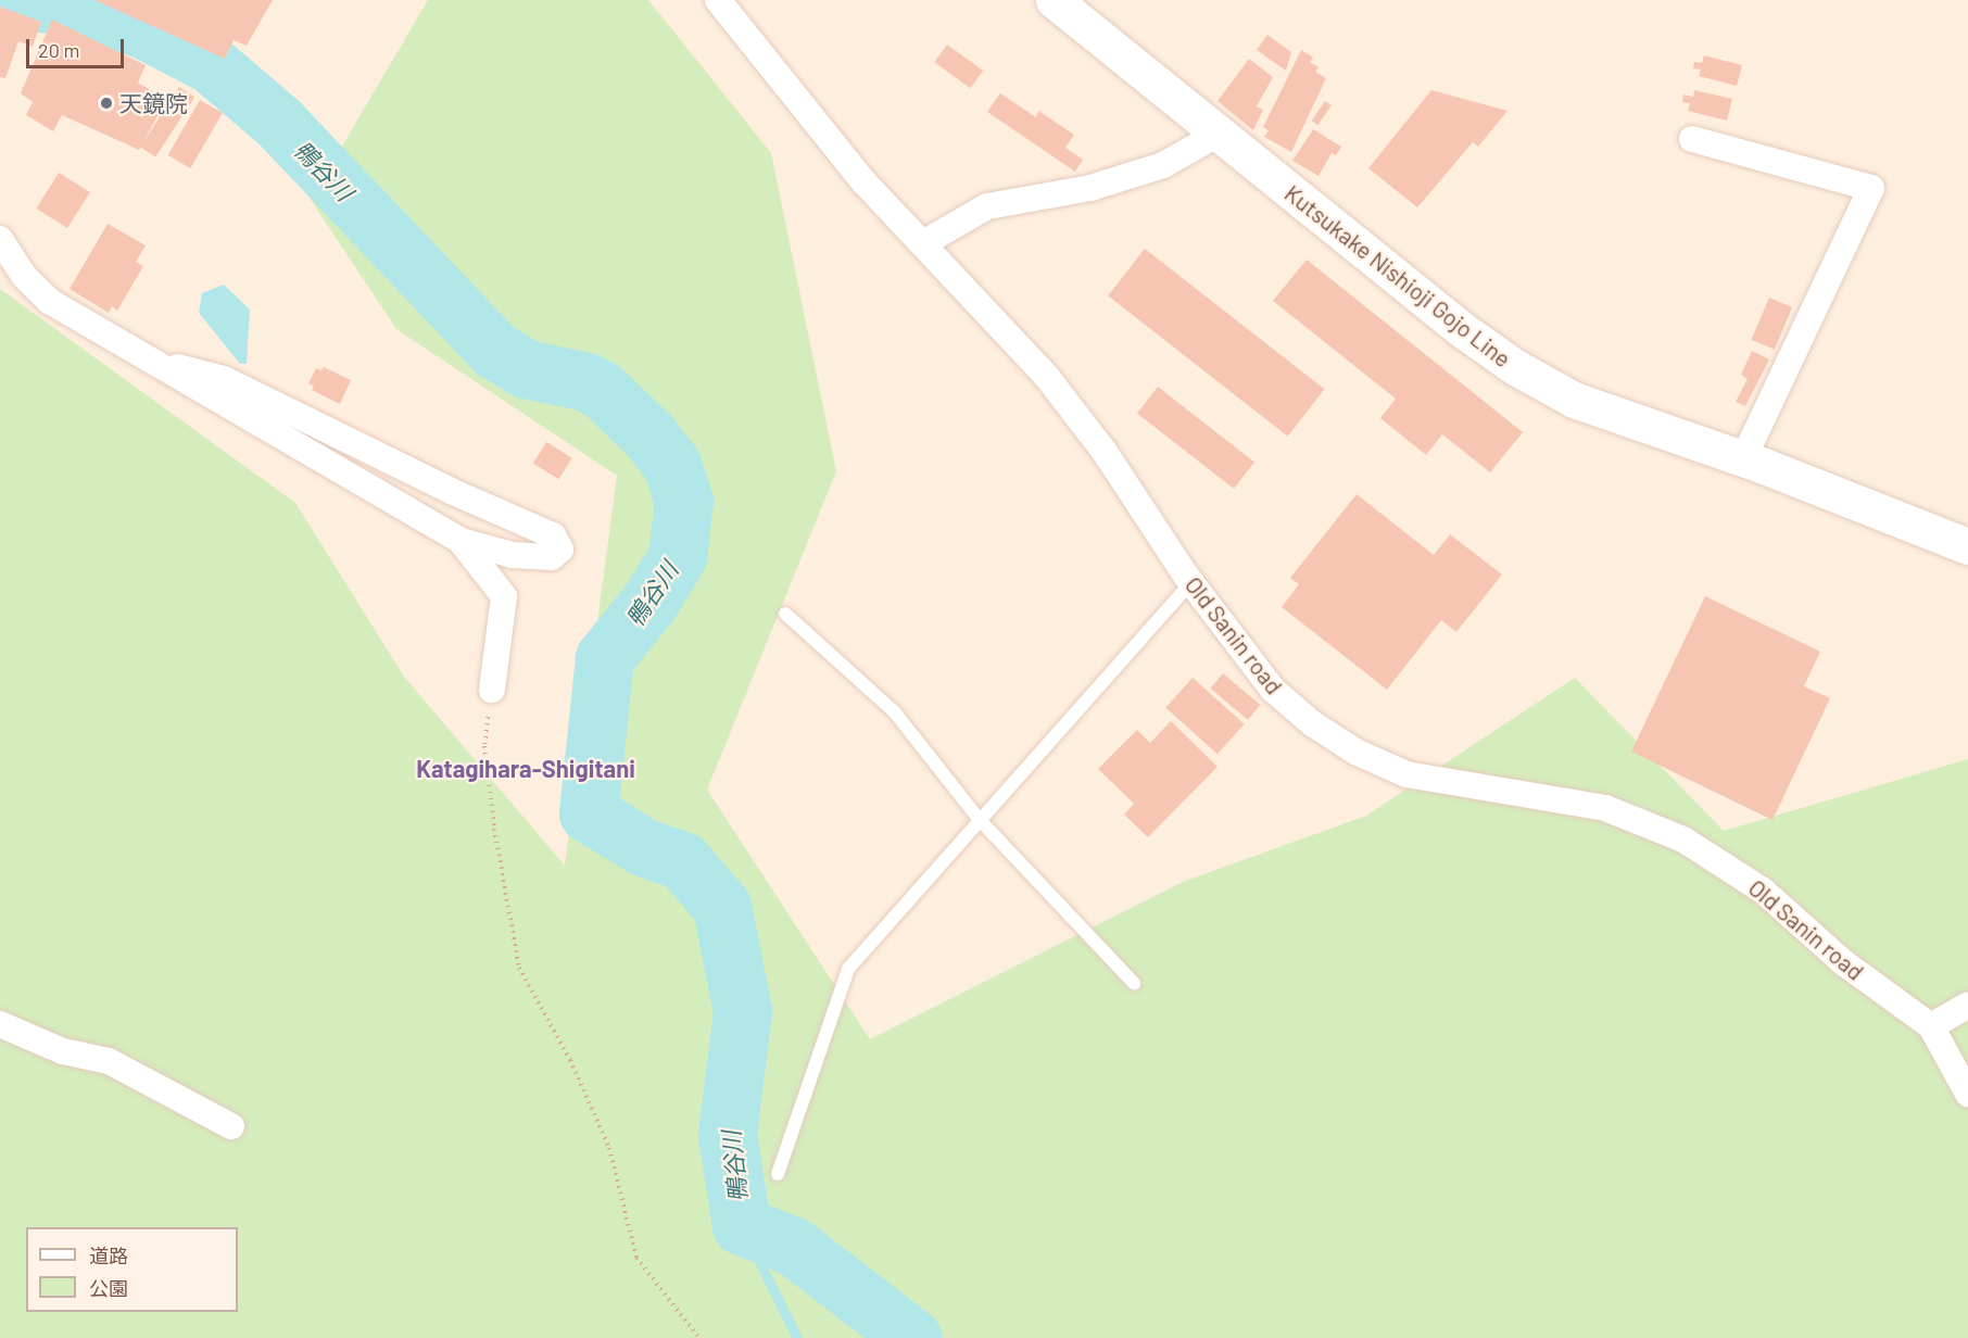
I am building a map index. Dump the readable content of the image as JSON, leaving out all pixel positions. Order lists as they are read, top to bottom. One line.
{"streets":{"main road":["Kutsukake Nishioji Gojo Line"],"street":["Old Sanin road"]},"districts":["Katagihara-Shigitani"],"water":["鴨谷川"],"places":["天鏡院"],"legend":["道路","公園"],"scale_bar":"20 m"}
